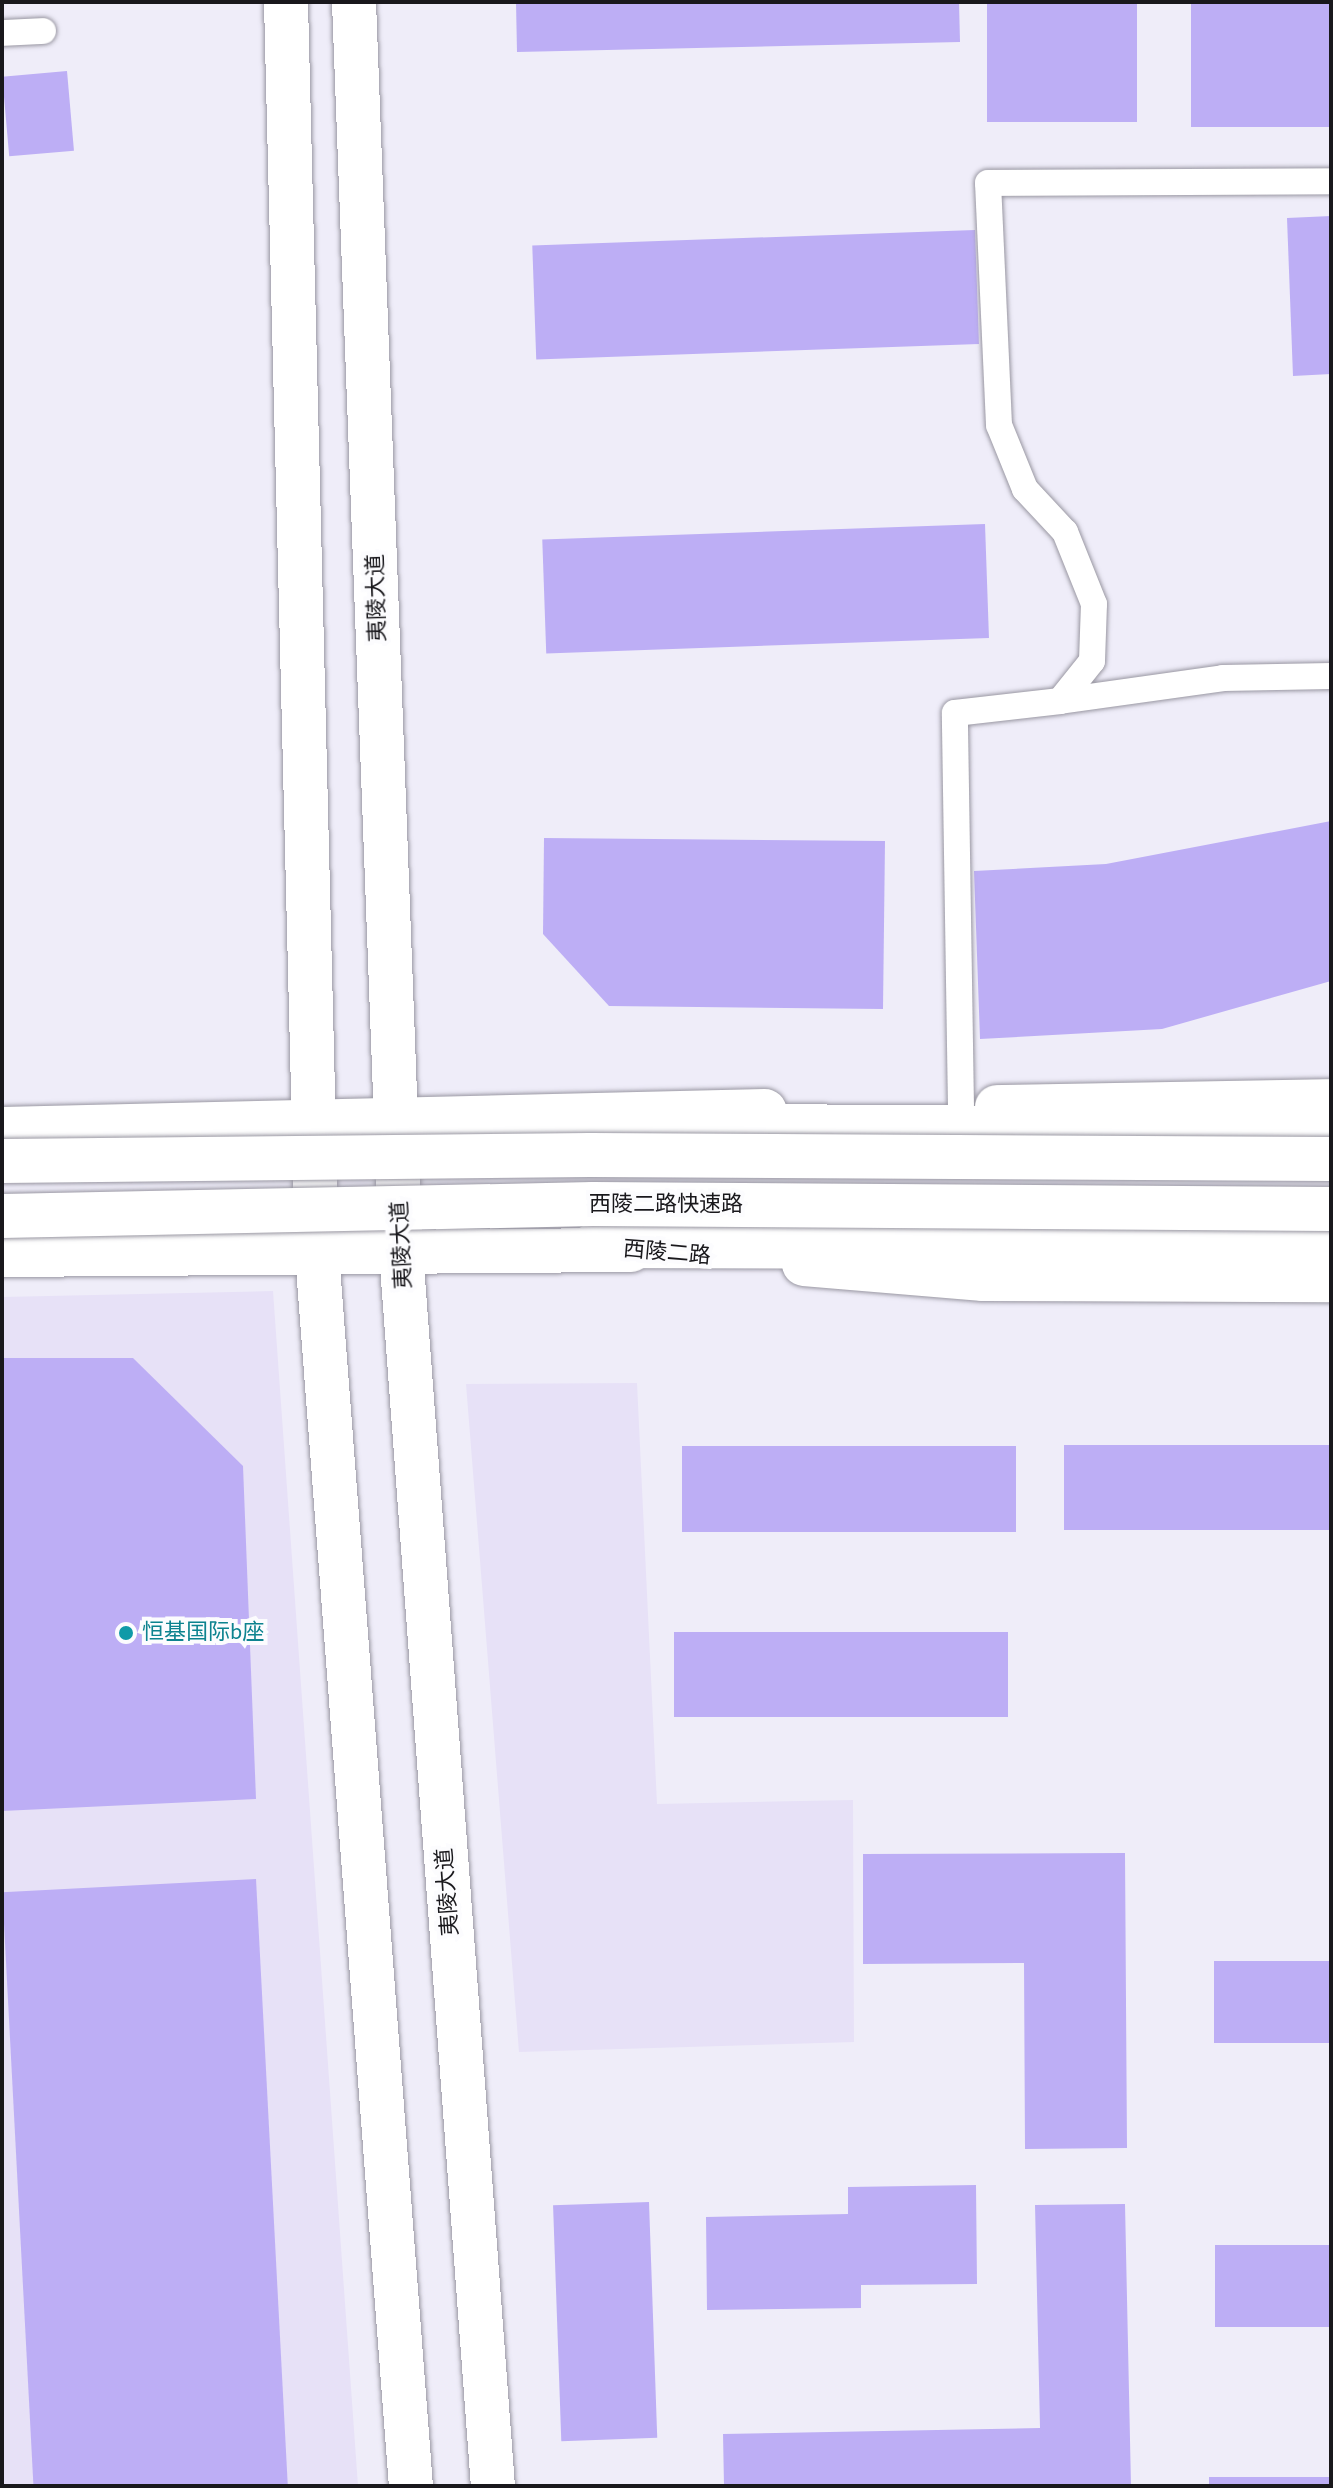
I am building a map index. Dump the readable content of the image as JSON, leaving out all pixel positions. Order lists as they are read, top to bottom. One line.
{"streets":{"main road":["夷陵大道","西陵二路快速路","西陵二路"]},"crossings":[["夷陵大道","西陵二路"]],"places":["恒基国际b座"]}
